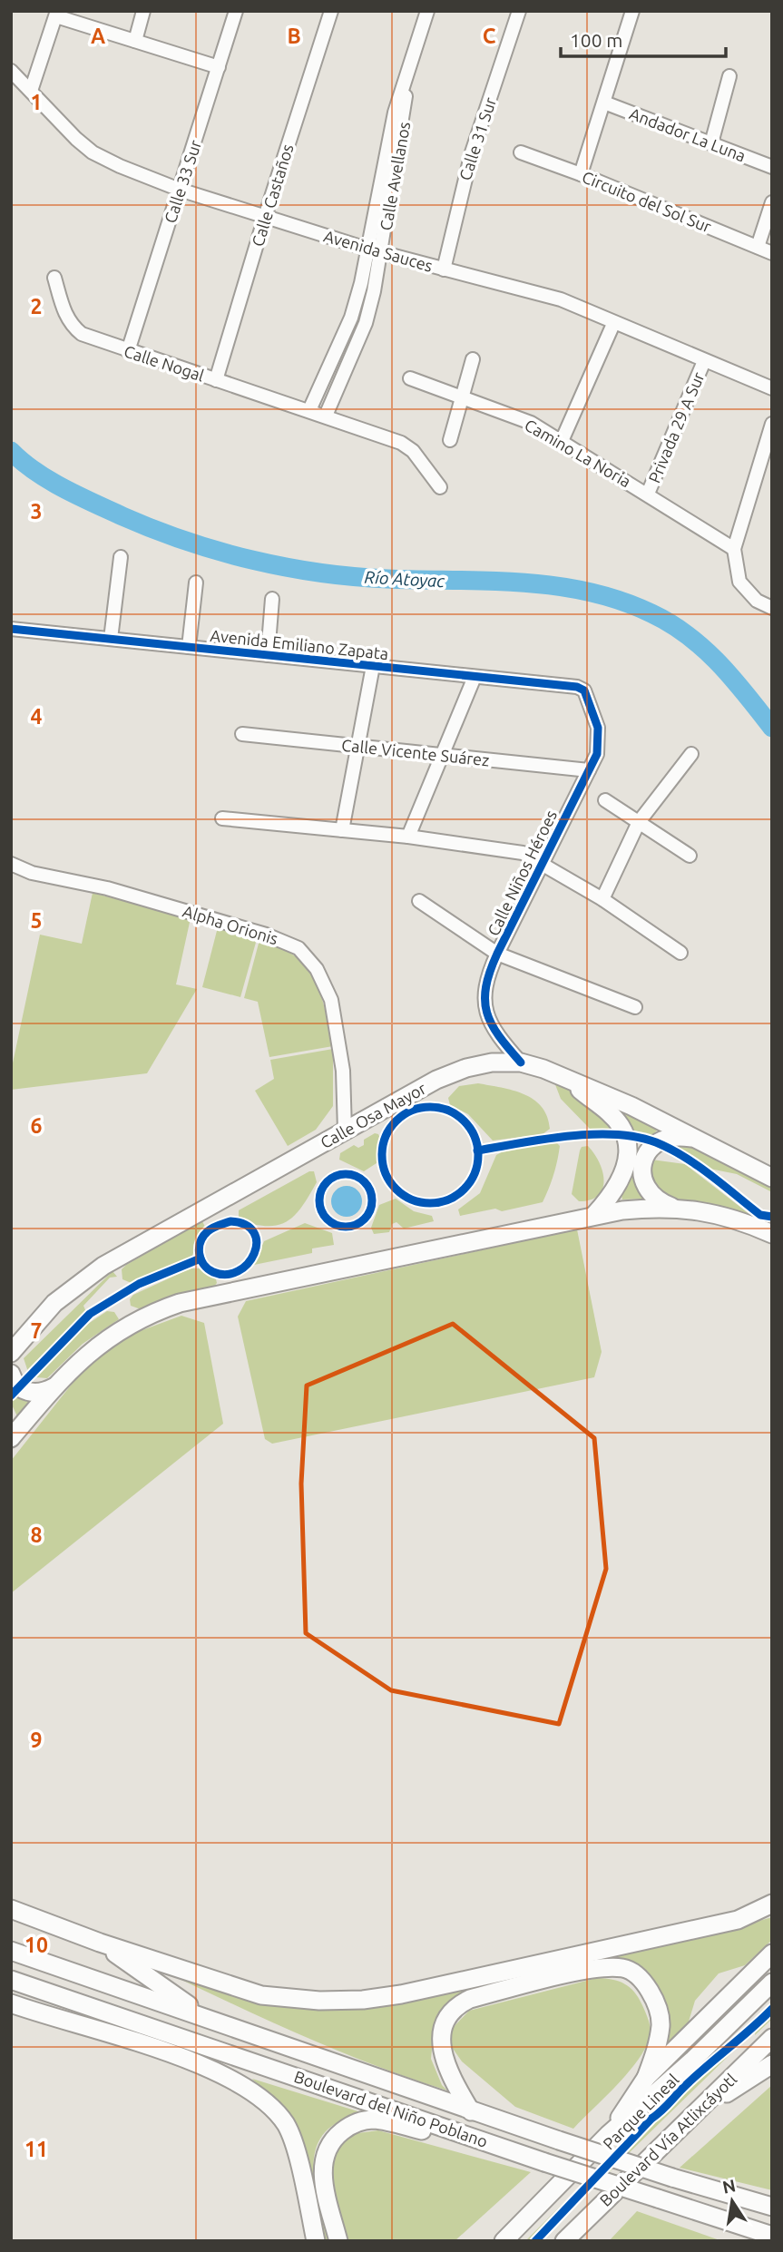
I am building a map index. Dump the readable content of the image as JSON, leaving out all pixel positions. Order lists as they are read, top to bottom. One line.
{"streets":{"main road":["Calle Osa Mayor","Boulevard del Niño Poblano","Boulevard Vía Atlixcáyotl"],"street":["Andador La Luna","Calle 31 Sur","Calle Avellanos","Calle 33 Sur","Calle Castaños","Circuito del Sol Sur","Avenida Sauces","Calle Nogal","Privada 29 A Sur","Camino La Noria","Avenida Emiliano Zapata","Calle Vicente Suárez","Calle Niños Héroes","Alpha Orionis"],"cycle path":["Parque Lineal"]},"crossings":[["Calle 31 Sur","Avenida Sauces"],["Calle Avellanos","Avenida Sauces"],["Calle Avellanos","Calle Nogal"],["Calle 33 Sur","Avenida Sauces"],["Calle 33 Sur","Calle Nogal"],["Calle Castaños","Avenida Sauces"],["Calle Castaños","Calle Nogal"],["Avenida Sauces","Privada 29 A Sur"],["Privada 29 A Sur","Camino La Noria"],["Avenida Emiliano Zapata","Calle Niños Héroes"],["Calle Vicente Suárez","Calle Niños Héroes"],["Calle Niños Héroes","Calle Osa Mayor"],["Alpha Orionis","Calle Osa Mayor"]],"water":["Río Atoyac"],"scale_bar":"100 m","north":"top","grid":{"columns":["A","B","C"],"rows":["1","2","3","4","5","6","7","8","9","10","11"]}}
